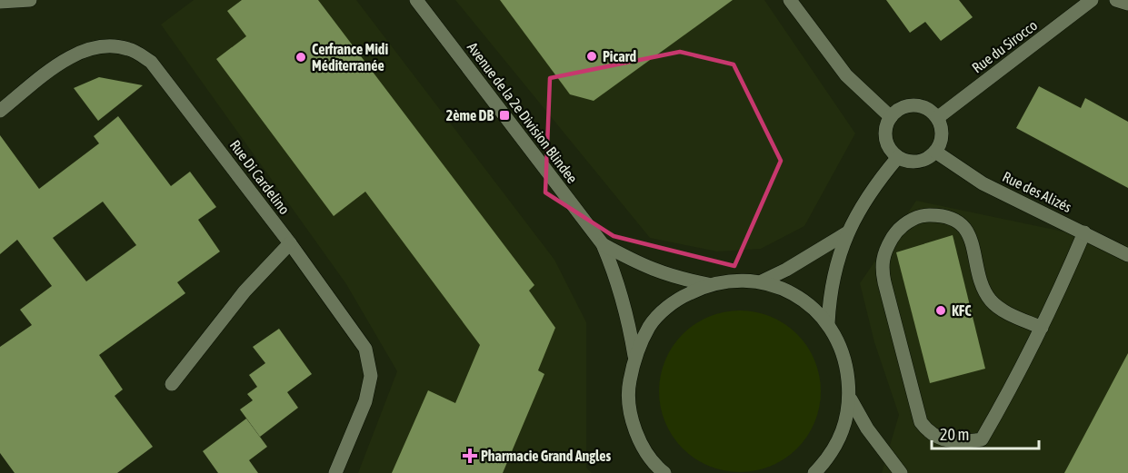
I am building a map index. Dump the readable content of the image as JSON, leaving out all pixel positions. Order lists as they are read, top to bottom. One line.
{"streets":{"street":["Rue du Sirocco","Avenue de la 2e Division Blindee","Rue Di Cardelino","Rue des Alizés"]},"crossings":[["Rue du Sirocco","Rue des Alizés"]],"places":{"other":["Picard","Cerfrance Midi Méditerranée","KFC"],"transit":["2ème DB"],"health":["Pharmacie Grand Angles"]},"scale_bar":"20 m"}
